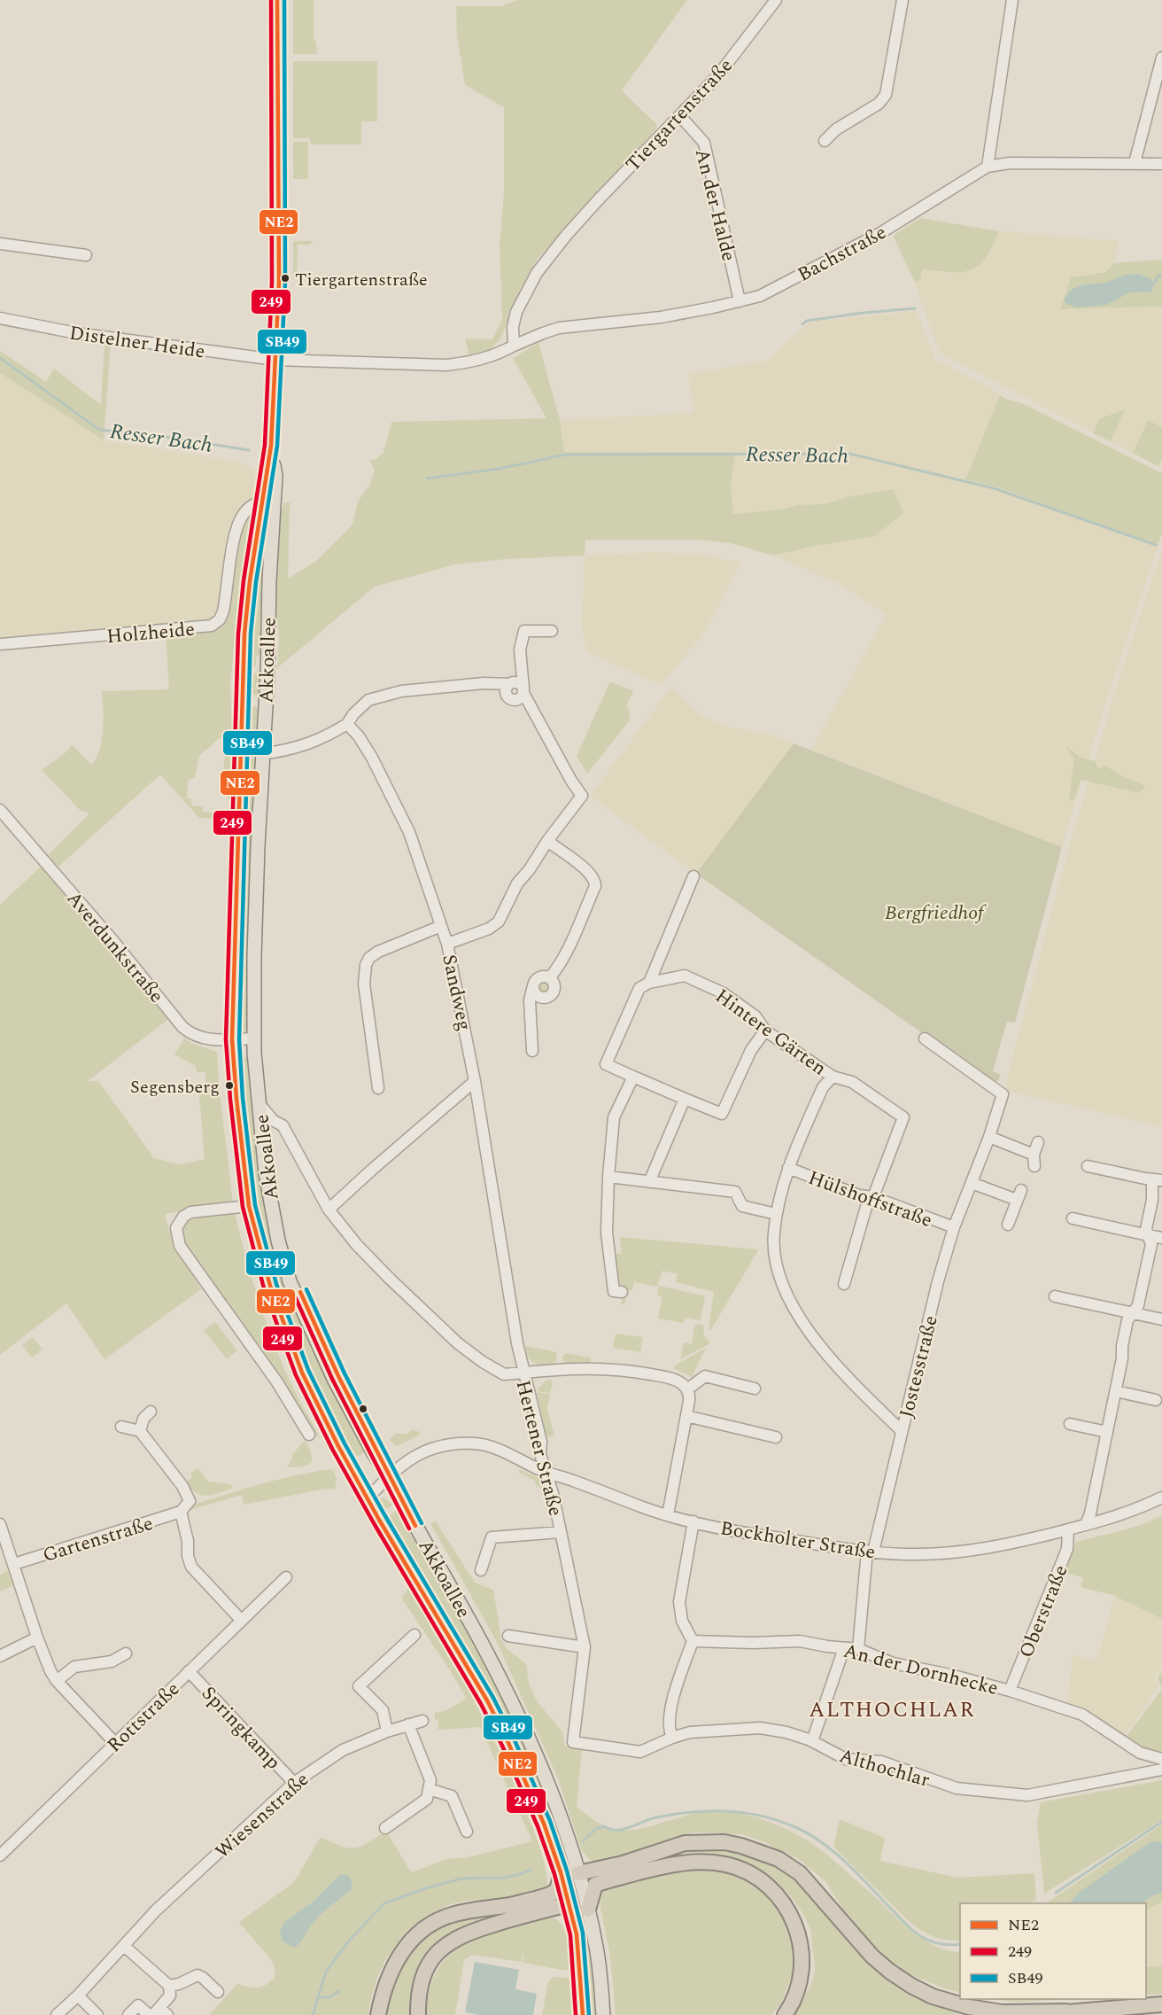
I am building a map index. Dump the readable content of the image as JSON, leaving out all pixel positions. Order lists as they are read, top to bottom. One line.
{"streets":{"main road":["Akkoallee"],"street":["Tiergartenstraße","An der Halde","Bachstraße","Distelner Heide","Holzheide","Averdunkstraße","Sandweg","Hintere Gärten","Hülshoffstraße","Jostesstraße","Hertener Straße","Gartenstraße","Bockholter Straße","Oberstraße","An der Dornhecke","Rottstraße","Springkamp","Althochlar","Wiesenstraße"]},"crossings":[["Tiergartenstraße","An der Halde"],["Tiergartenstraße","Bachstraße"],["An der Halde","Bachstraße"],["Distelner Heide","Akkoallee"],["Holzheide","Akkoallee"],["Akkoallee","Averdunkstraße"],["Akkoallee","Hertener Straße"],["Akkoallee","Bockholter Straße"],["Sandweg","Hertener Straße"],["Hintere Gärten","Hülshoffstraße"],["Hülshoffstraße","Jostesstraße"],["Jostesstraße","Bockholter Straße"],["Jostesstraße","An der Dornhecke"],["Hertener Straße","Bockholter Straße"],["Hertener Straße","Althochlar"],["Bockholter Straße","Oberstraße"],["Oberstraße","An der Dornhecke"],["Rottstraße","Springkamp"],["Springkamp","Wiesenstraße"]],"districts":["ALTHOCHLAR"],"water":["Resser Bach"],"parks":["Bergfriedhof"],"places":["Tiergartenstraße","Segensberg"],"lines":["transit line NE2","transit line 249","transit line SB49"],"legend":["NE2","249","SB49"]}
